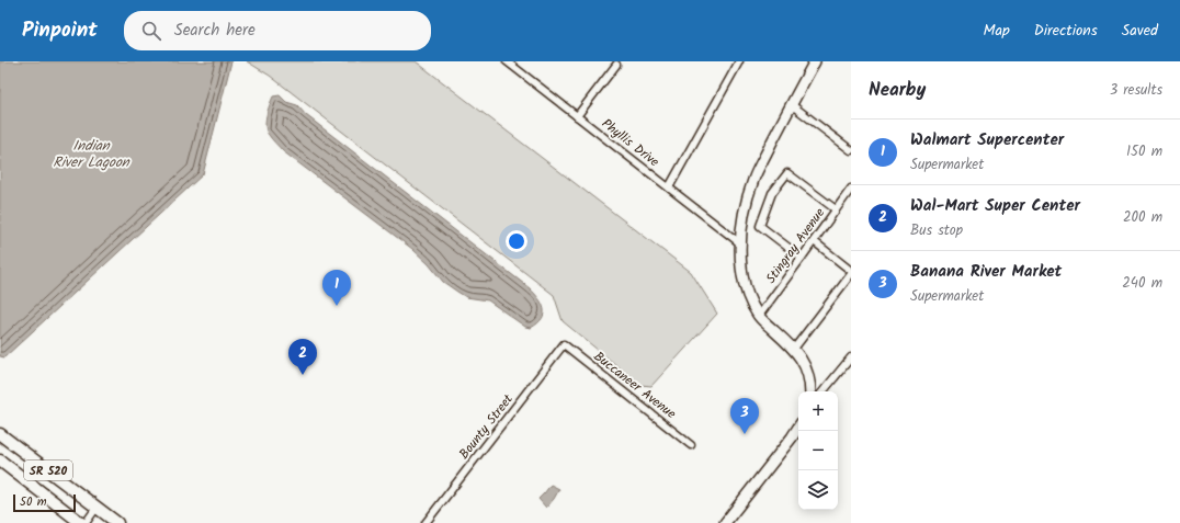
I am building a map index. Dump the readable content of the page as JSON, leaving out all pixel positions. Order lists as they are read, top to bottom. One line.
{"streets":{"main road":["SR 520"],"street":["Phyllis Drive","Stingray Avenue","Buccaneer Avenue","Bounty Street"]},"crossings":[["Buccaneer Avenue","Bounty Street"]],"water":["Indian River Lagoon"],"scale_bar":"50 m","page":{"header":"Pinpoint","search":"Search here","nav":["Map","Directions","Saved"],"heading":["Nearby","3 results"],"list":[{"mark":"1","name":"Walmart Supercenter","note":"Supermarket","value":"150 m"},{"mark":"2","name":"Wal-Mart Super Center","note":"Bus stop","value":"200 m"},{"mark":"3","name":"Banana River Market","note":"Supermarket","value":"240 m"}],"pins":["1","2","3"],"map_buttons":["+","−"],"scale":"50 m"}}
